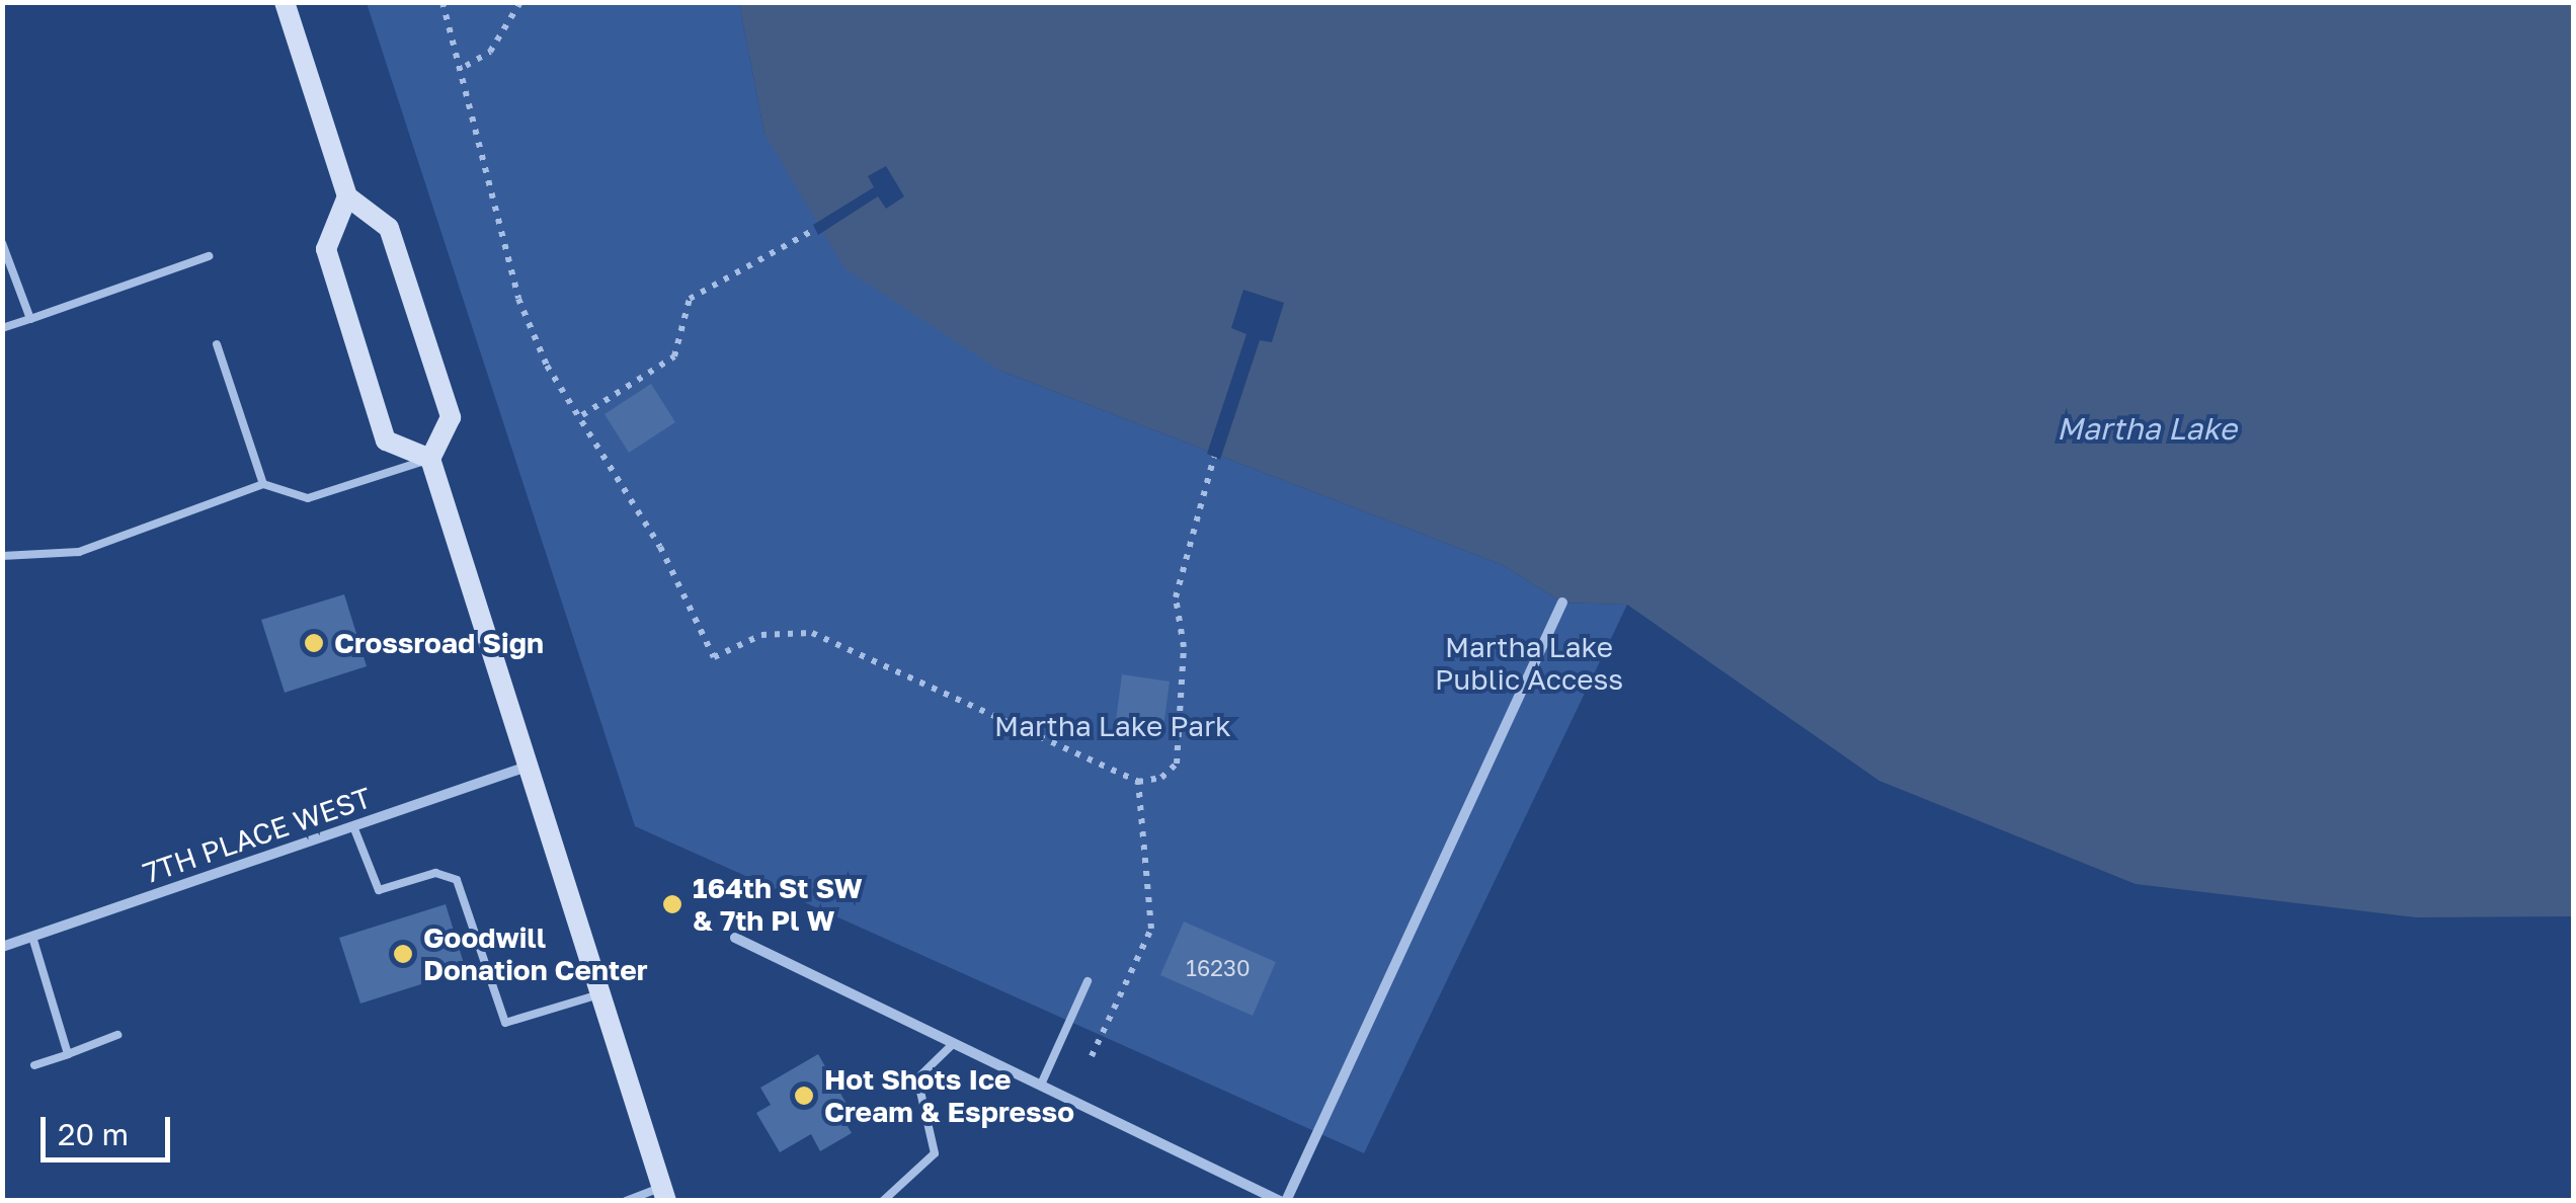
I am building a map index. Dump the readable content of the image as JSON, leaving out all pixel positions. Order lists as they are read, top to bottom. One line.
{"streets":{"street":["7TH PLACE WEST"]},"water":["Martha Lake"],"parks":["Martha Lake Public Access","Martha Lake Park"],"places":["Crossroad Sign","164th St SW & 7th Pl W","Goodwill Donation Center","Hot Shots Ice Cream & Espresso"],"house_numbers":["16230"],"scale_bar":"20 m"}
